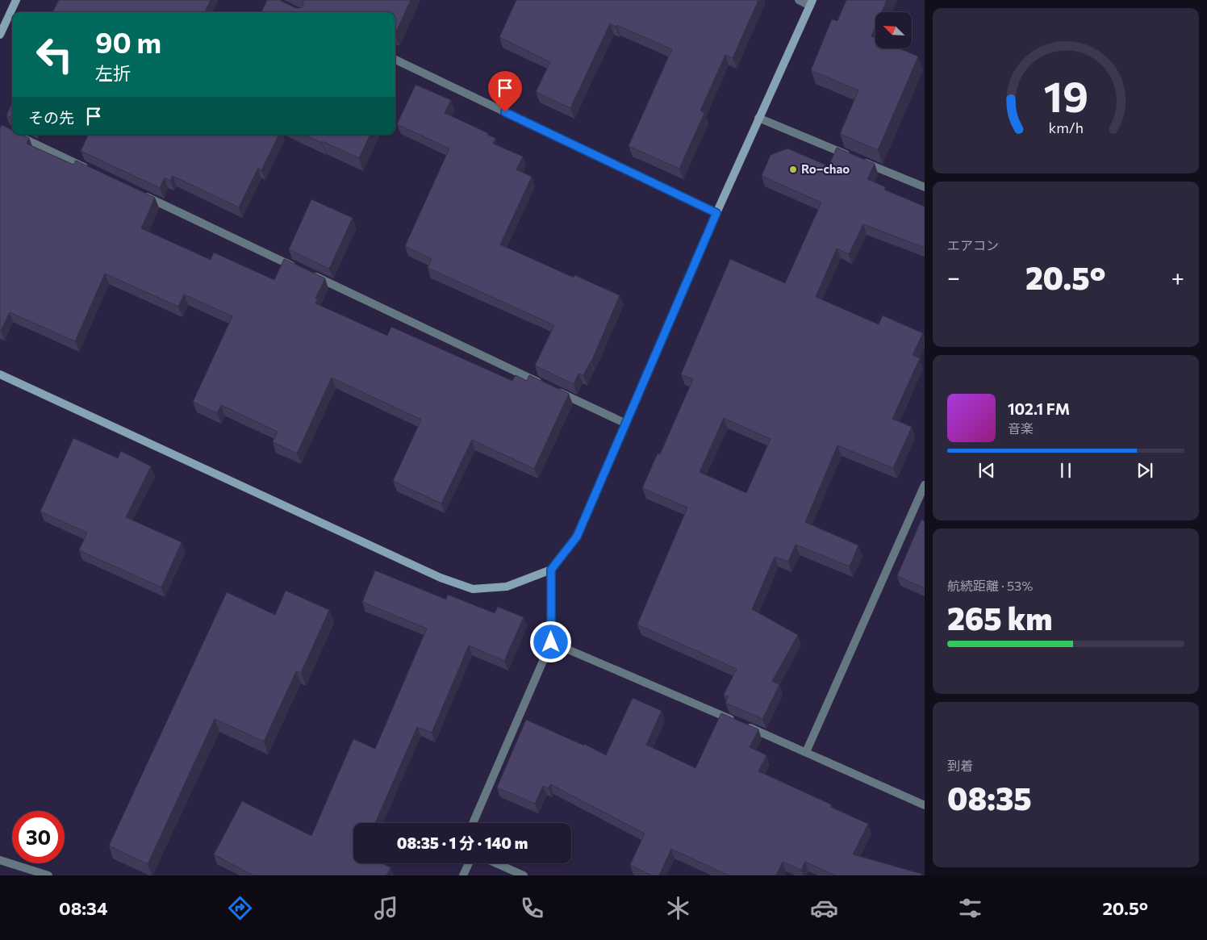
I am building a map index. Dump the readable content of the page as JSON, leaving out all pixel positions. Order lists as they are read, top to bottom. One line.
{"places":["Ro−chao"],"north":"top left","page":{"turn":["90 m","左折"],"then":"その先","tile":["エアコン",["航続距離 · 53%","265 km"],["到着","08:35"]],"heat":["−","20.5°","+"],"song":["102.1 FM","音楽"],"limit":"30","trip":"08:35 · 1 分 · 140 m","tabs":["08:34","20.5°"],"gauge":["19","km/h"]}}
